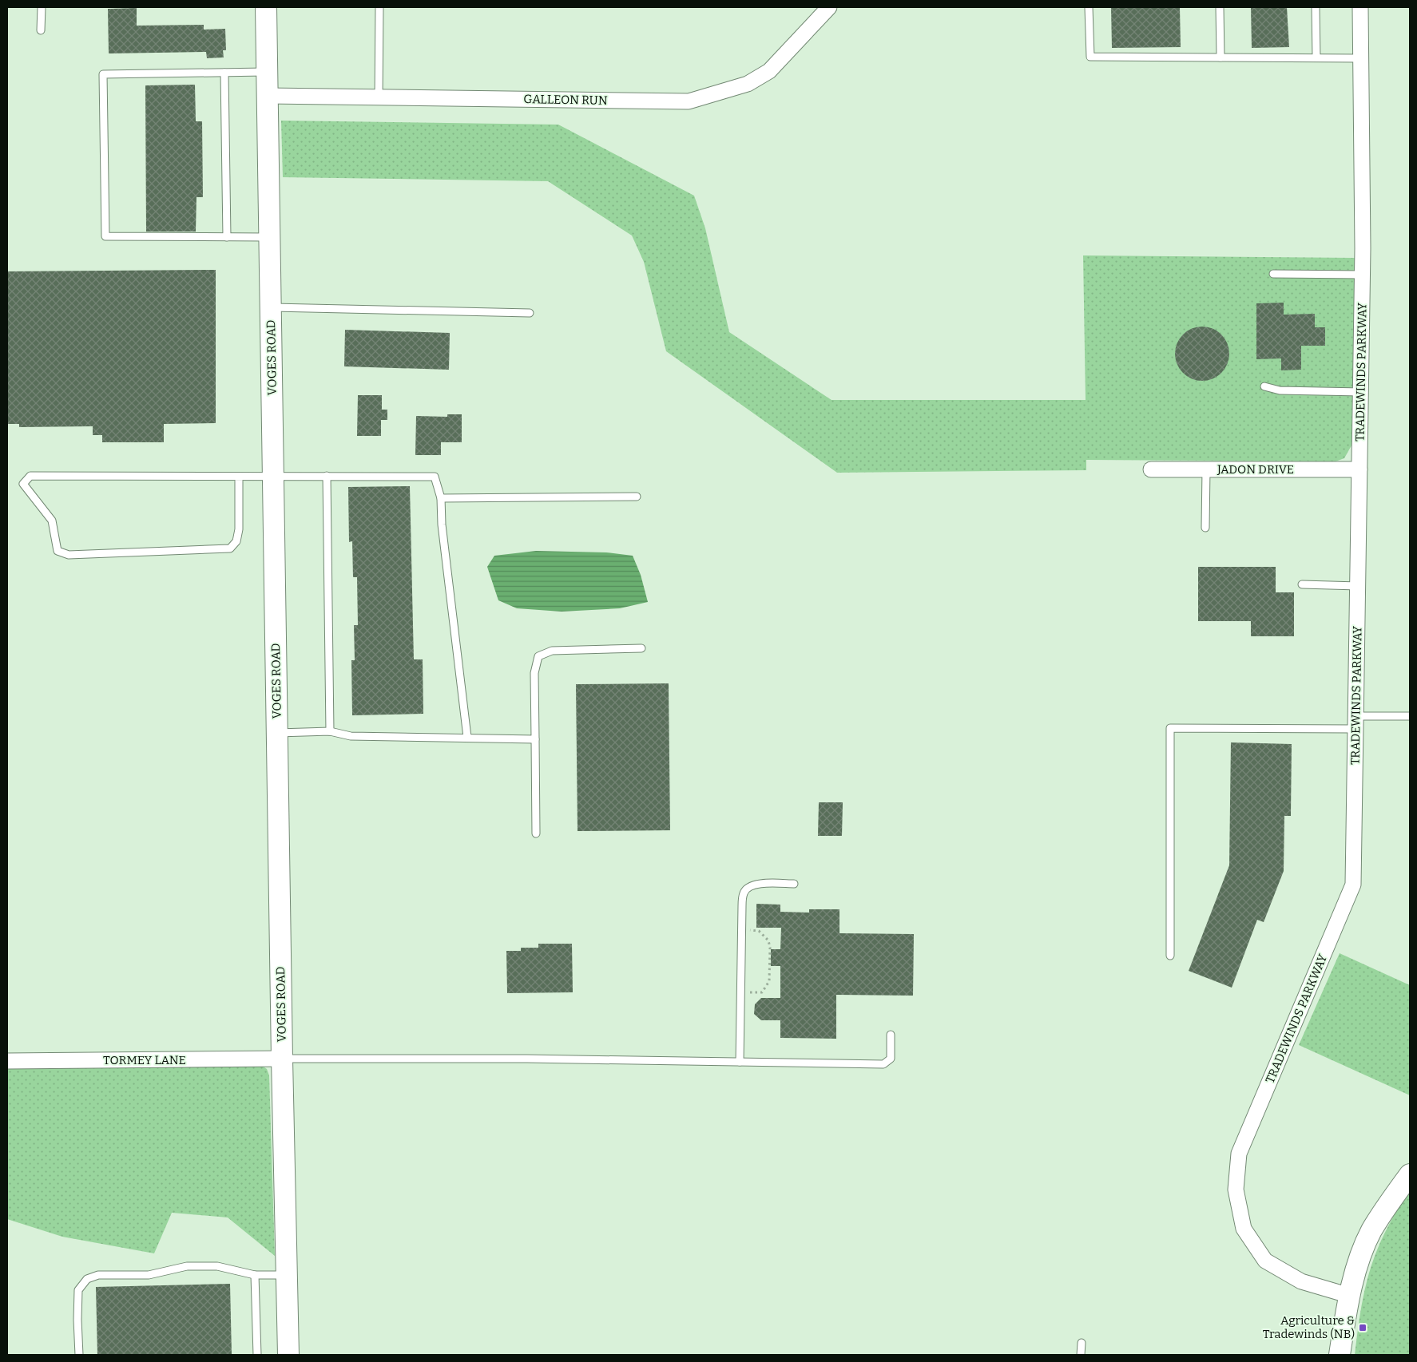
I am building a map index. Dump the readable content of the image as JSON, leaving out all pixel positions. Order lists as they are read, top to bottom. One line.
{"streets":{"street":["GALLEON RUN","VOGES ROAD","TRADEWINDS PARKWAY","JADON DRIVE","TORMEY LANE"]},"crossings":[["GALLEON RUN","VOGES ROAD"],["VOGES ROAD","TORMEY LANE"],["TRADEWINDS PARKWAY","JADON DRIVE"]],"places":{"transit":["Agriculture & Tradewinds (NB)"]}}
